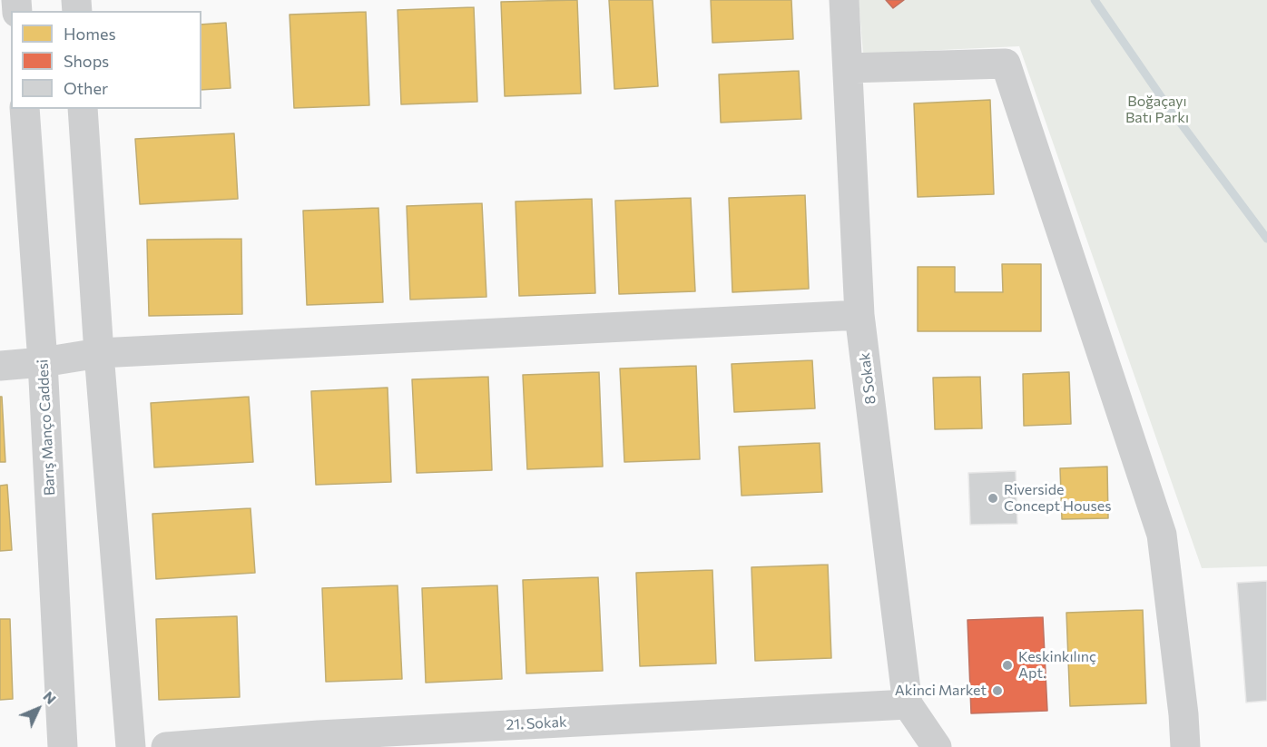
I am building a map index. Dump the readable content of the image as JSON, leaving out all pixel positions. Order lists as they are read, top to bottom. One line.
{"streets":{"street":["8 Sokak","Barış Manço Caddesi","21. Sokak"]},"crossings":[["8 Sokak","21. Sokak"]],"parks":["Boğaçayı Batı Parkı"],"places":["Riverside Concept Houses","Keskinkılınç Apt.","Akinci Market"],"legend":["Homes","Shops","Other"],"north":"top right"}
